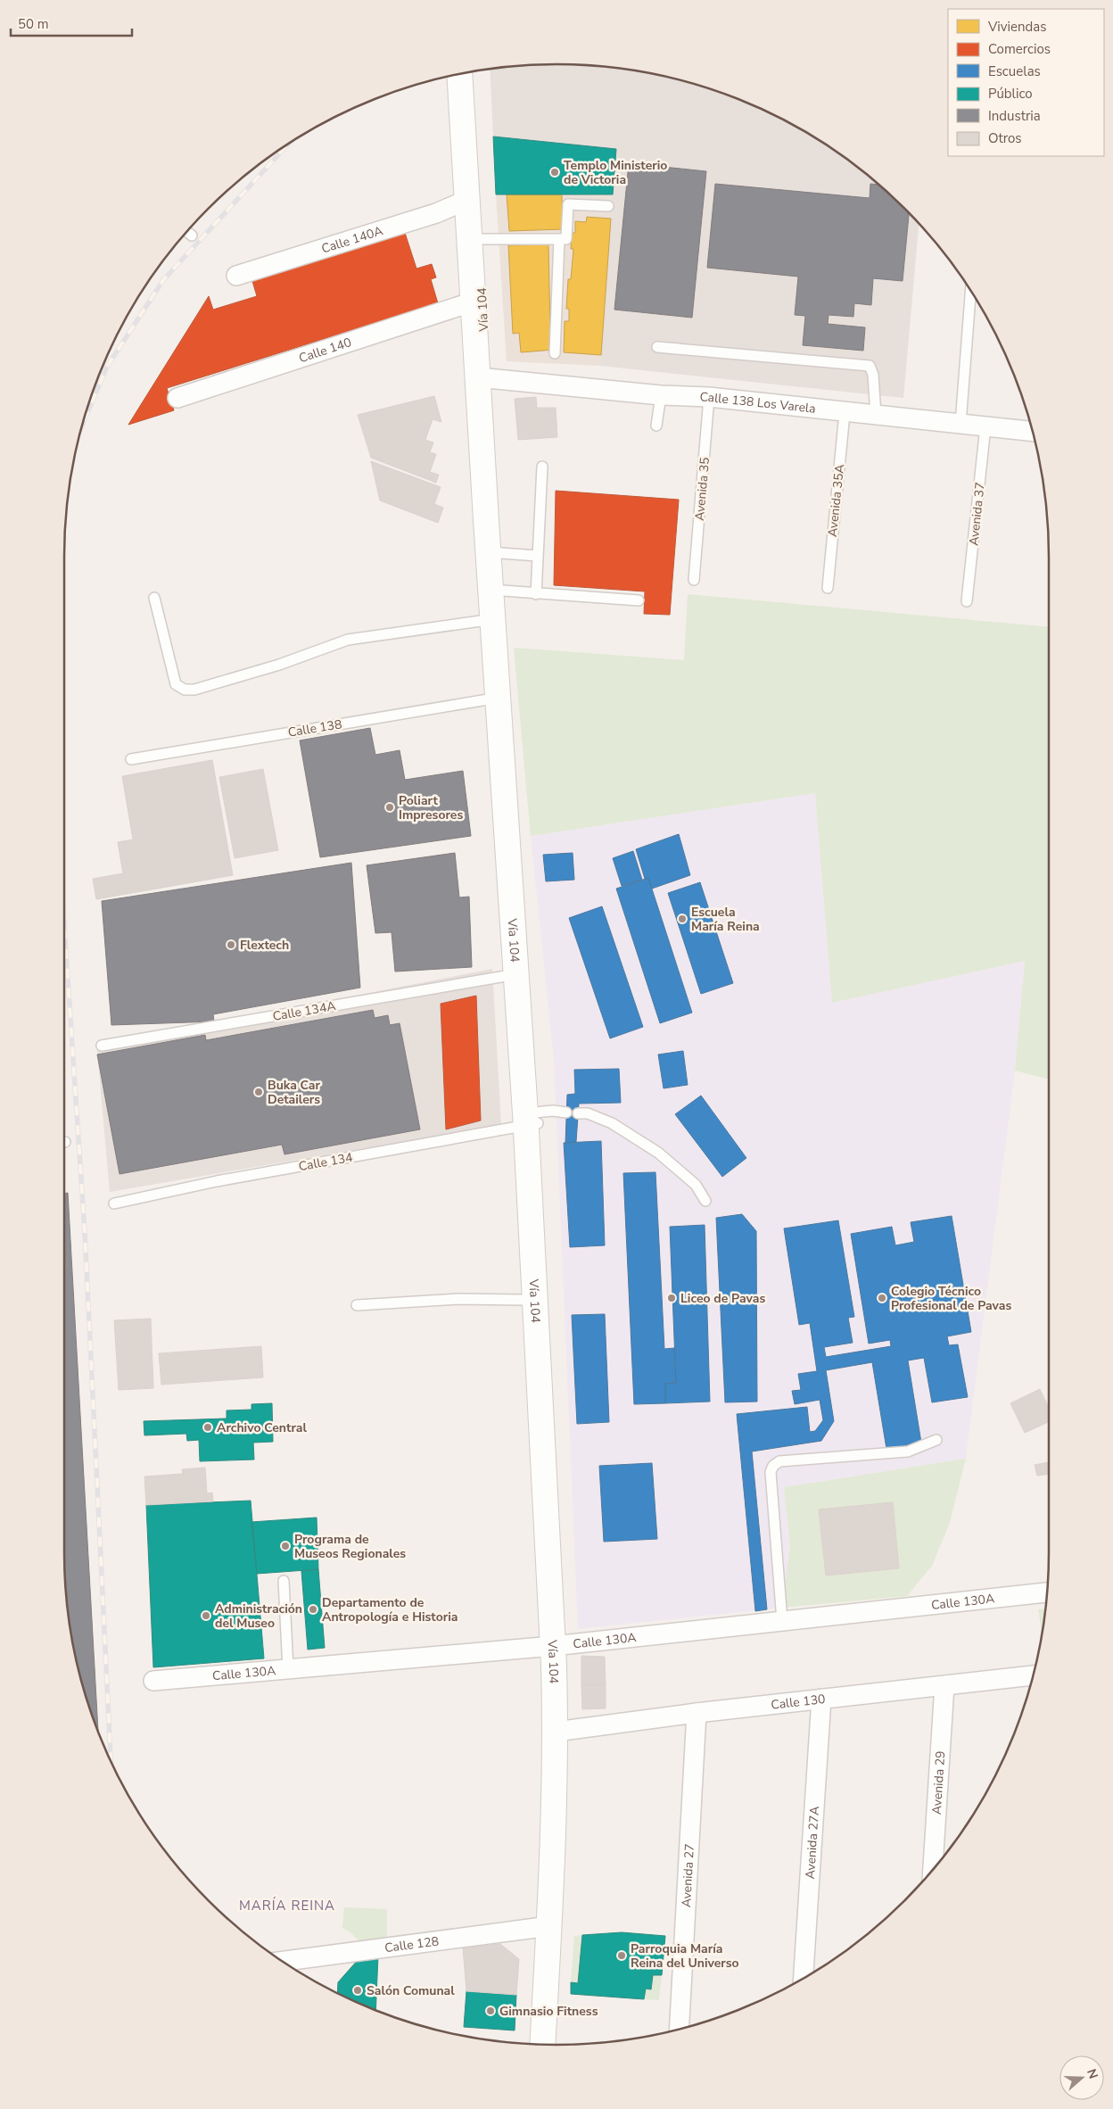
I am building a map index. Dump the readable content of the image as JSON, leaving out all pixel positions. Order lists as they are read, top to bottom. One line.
{"streets":{"main road":["Vía 104"],"street":["Calle 140A","Calle 140","Calle 138 Los Varela","Calle 130A","Calle 130","Avenida 29","Avenida 27A","Avenida 27","Calle 128"],"lane":["Avenida 35","Avenida 35A","Avenida 37","Calle 138","Calle 134A","Calle 134"]},"crossings":[["Calle 140A","Vía 104"],["Vía 104","Calle 140"],["Vía 104","Calle 138 Los Varela"],["Vía 104","Calle 138"],["Vía 104","Calle 134"],["Vía 104","Calle 130A"],["Vía 104","Calle 130"],["Vía 104","Calle 128"],["Calle 138 Los Varela","Avenida 35"],["Calle 138 Los Varela","Avenida 35A"],["Calle 138 Los Varela","Avenida 37"],["Calle 130","Avenida 29"],["Calle 130","Avenida 27A"],["Calle 130","Avenida 27"]],"districts":["MARÍA REINA"],"places":["Templo Ministerio de Victoria","Poliart Impresores","Escuela María Reina","Flextech","Buka Car Detailers","Liceo de Pavas","Colegio Técnico Profesional de Pavas","Archivo Central","Programa de Museos Regionales","Departamento de Antropología e Historia","Administración del Museo","Parroquia María Reina del Universo","Salón Comunal","Gimnasio Fitness"],"legend":["Viviendas","Comercios","Escuelas","Público","Industria","Otros"],"scale_bar":"50 m","north":"right"}
